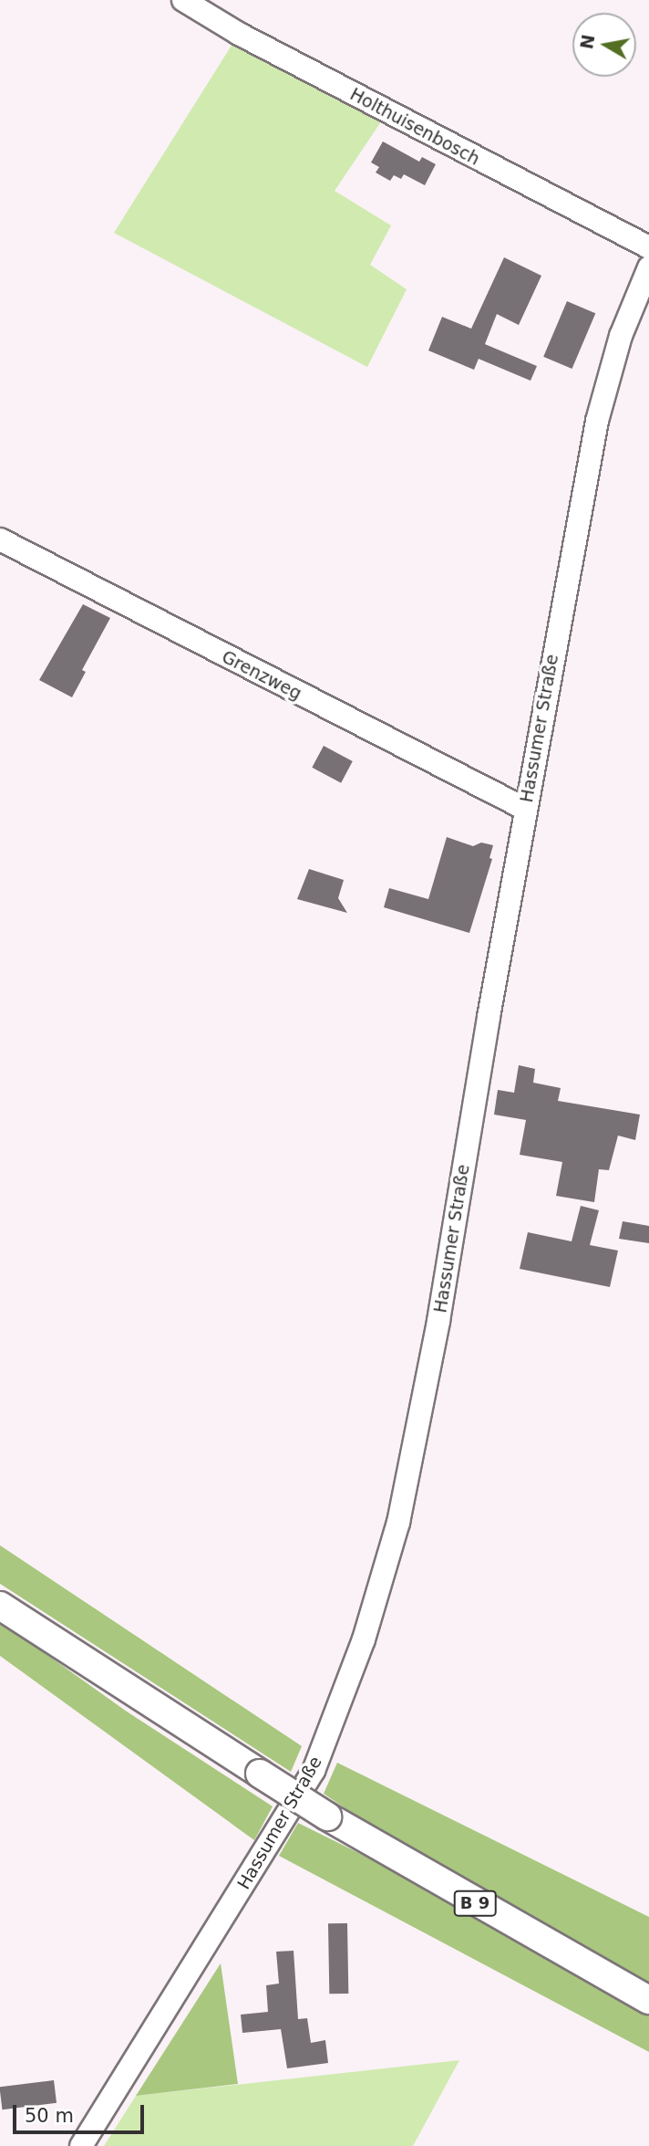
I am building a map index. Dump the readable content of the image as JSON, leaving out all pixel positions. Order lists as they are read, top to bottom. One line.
{"streets":{"main road":["B 9"],"street":["Holthuisenbosch","Grenzweg","Hassumer Straße"]},"crossings":[["Grenzweg","Hassumer Straße"]],"scale_bar":"50 m","north":"left"}
